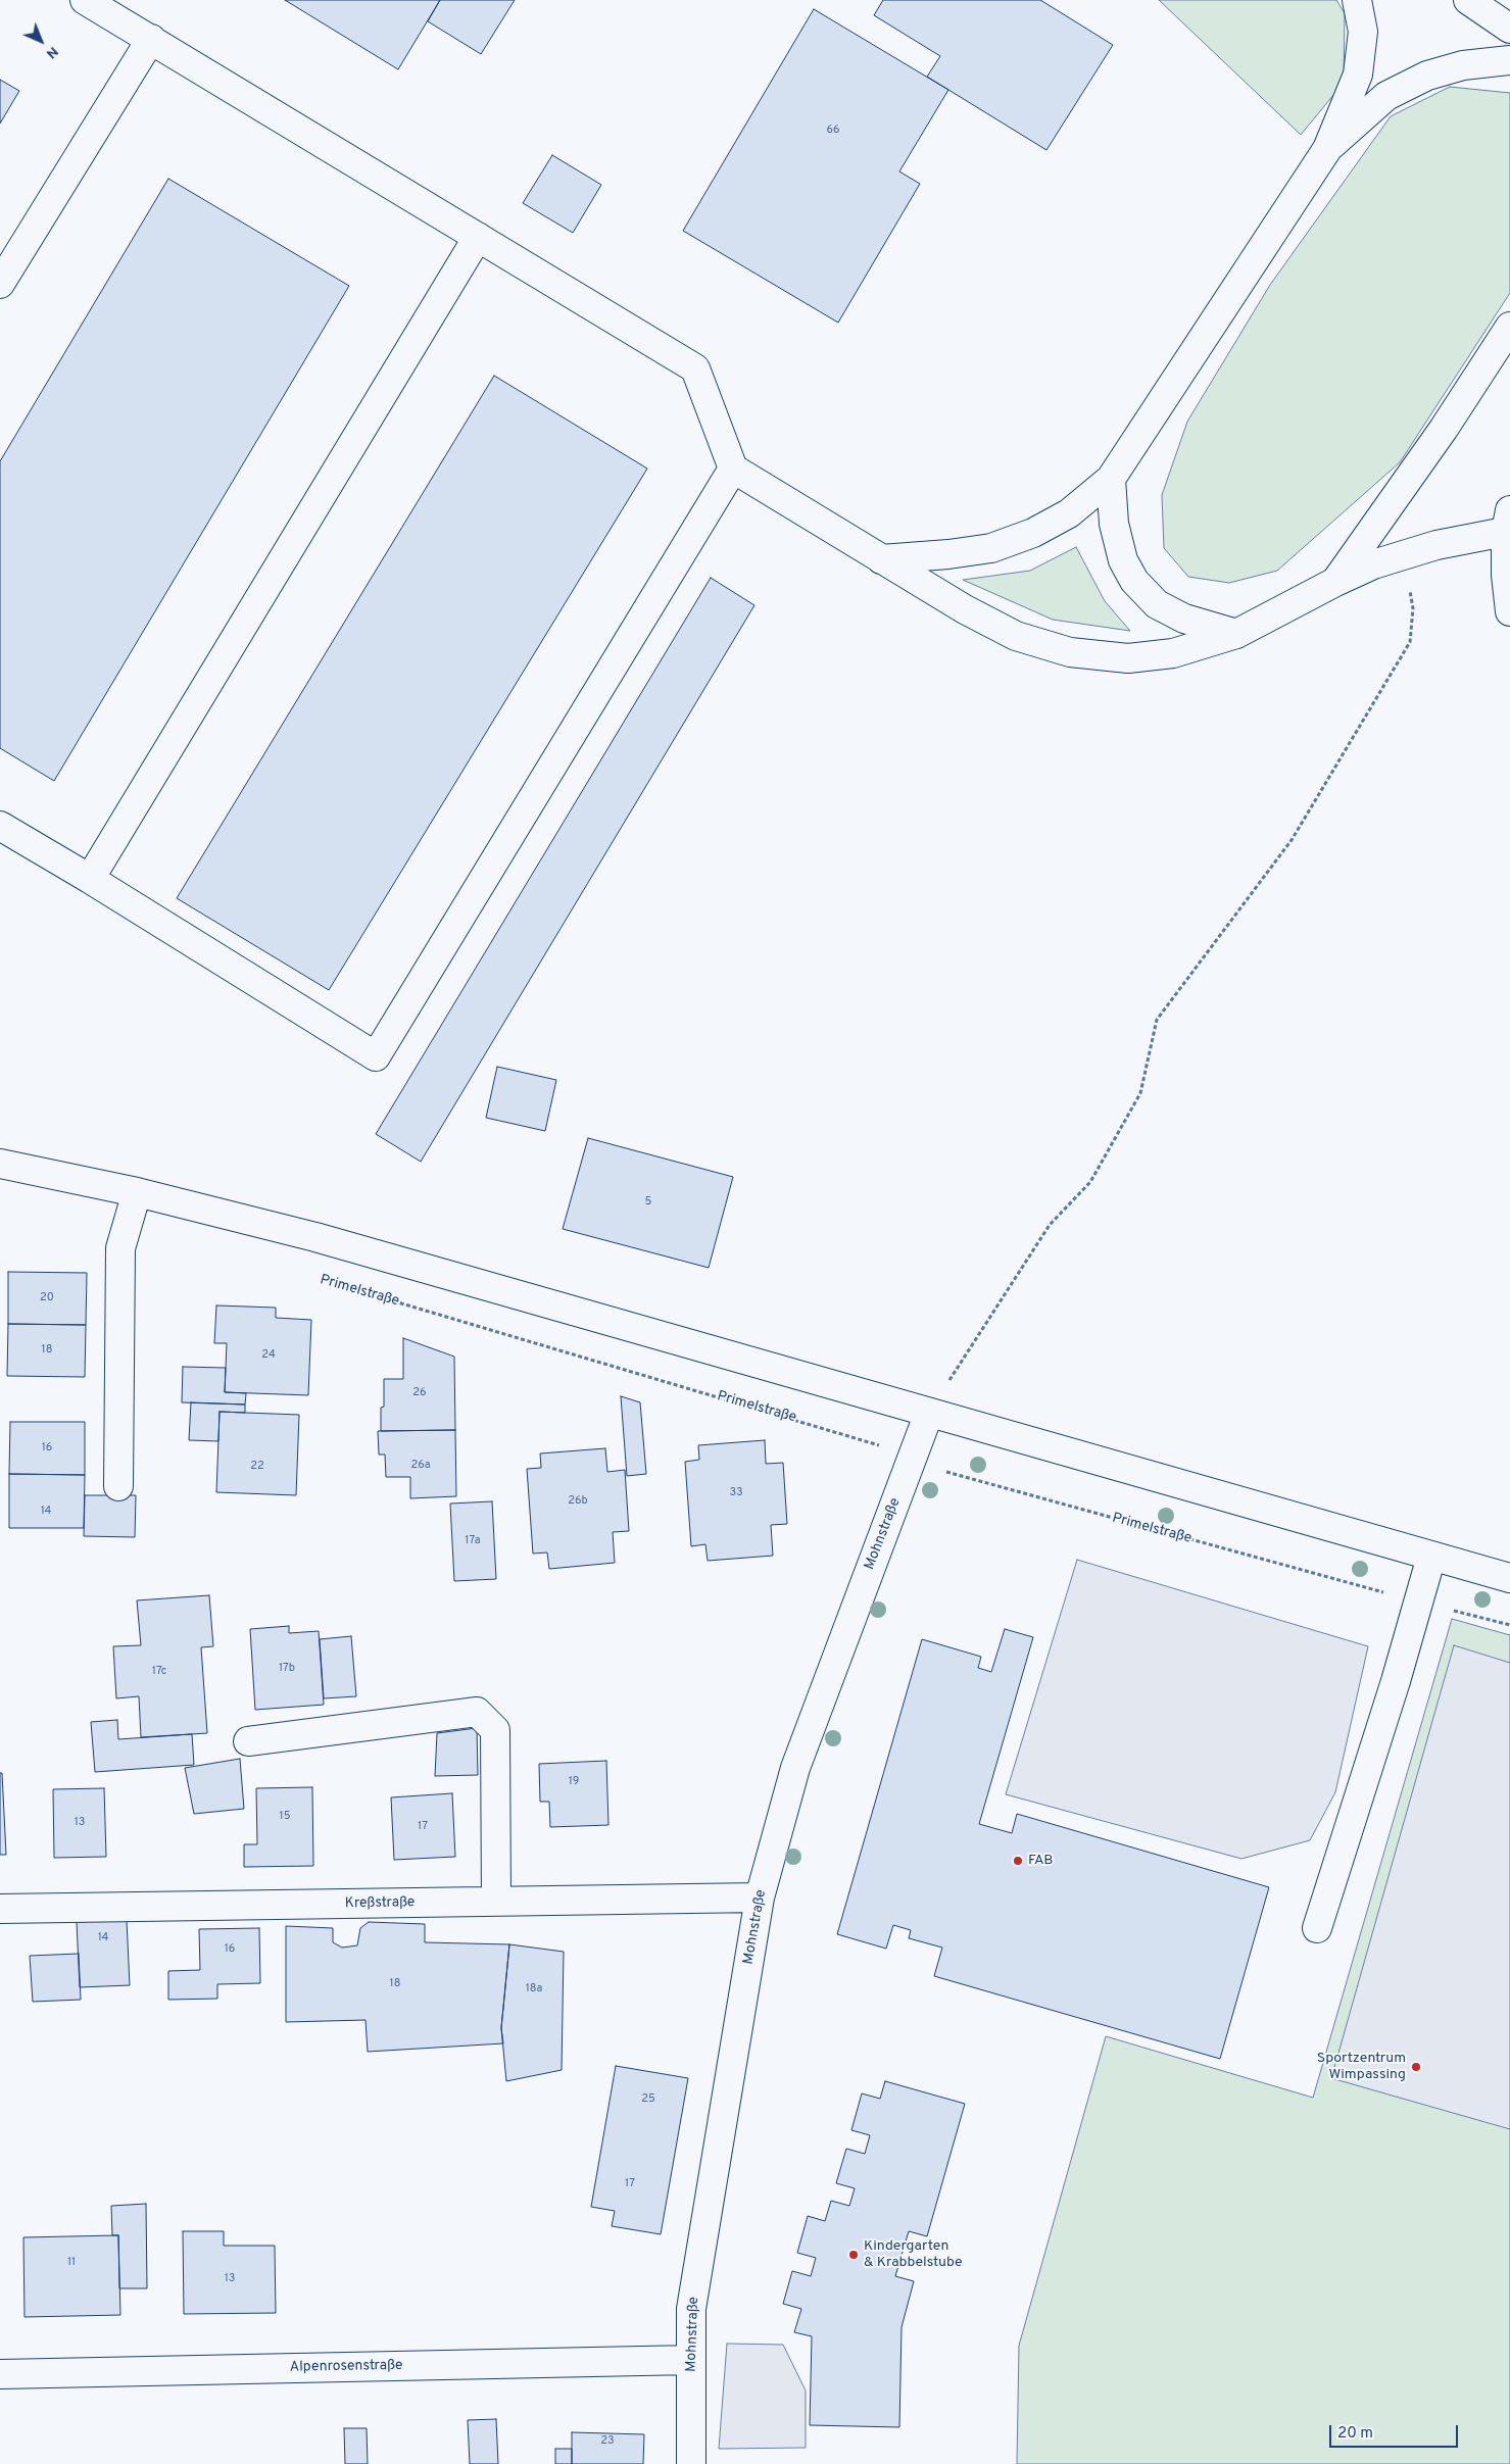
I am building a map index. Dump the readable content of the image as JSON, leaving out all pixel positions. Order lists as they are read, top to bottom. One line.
{"streets":{"main road":["Mohnstraße","Kreßstraße","Alpenrosenstraße"],"path":["Primelstraße"]},"crossings":[["Primelstraße","Mohnstraße"],["Mohnstraße","Kreßstraße"],["Mohnstraße","Alpenrosenstraße"]],"places":["FAB","Sportzentrum Wimpassing","Kindergarten & Krabbelstube"],"house_numbers":["66","5","20","18","24","26","16","26a","22","33","26b","14","17a","17b","17c","19","15","13","17","14","16","18","18a","25","17","11","13","23"],"scale_bar":"20 m","north":"bottom right"}
